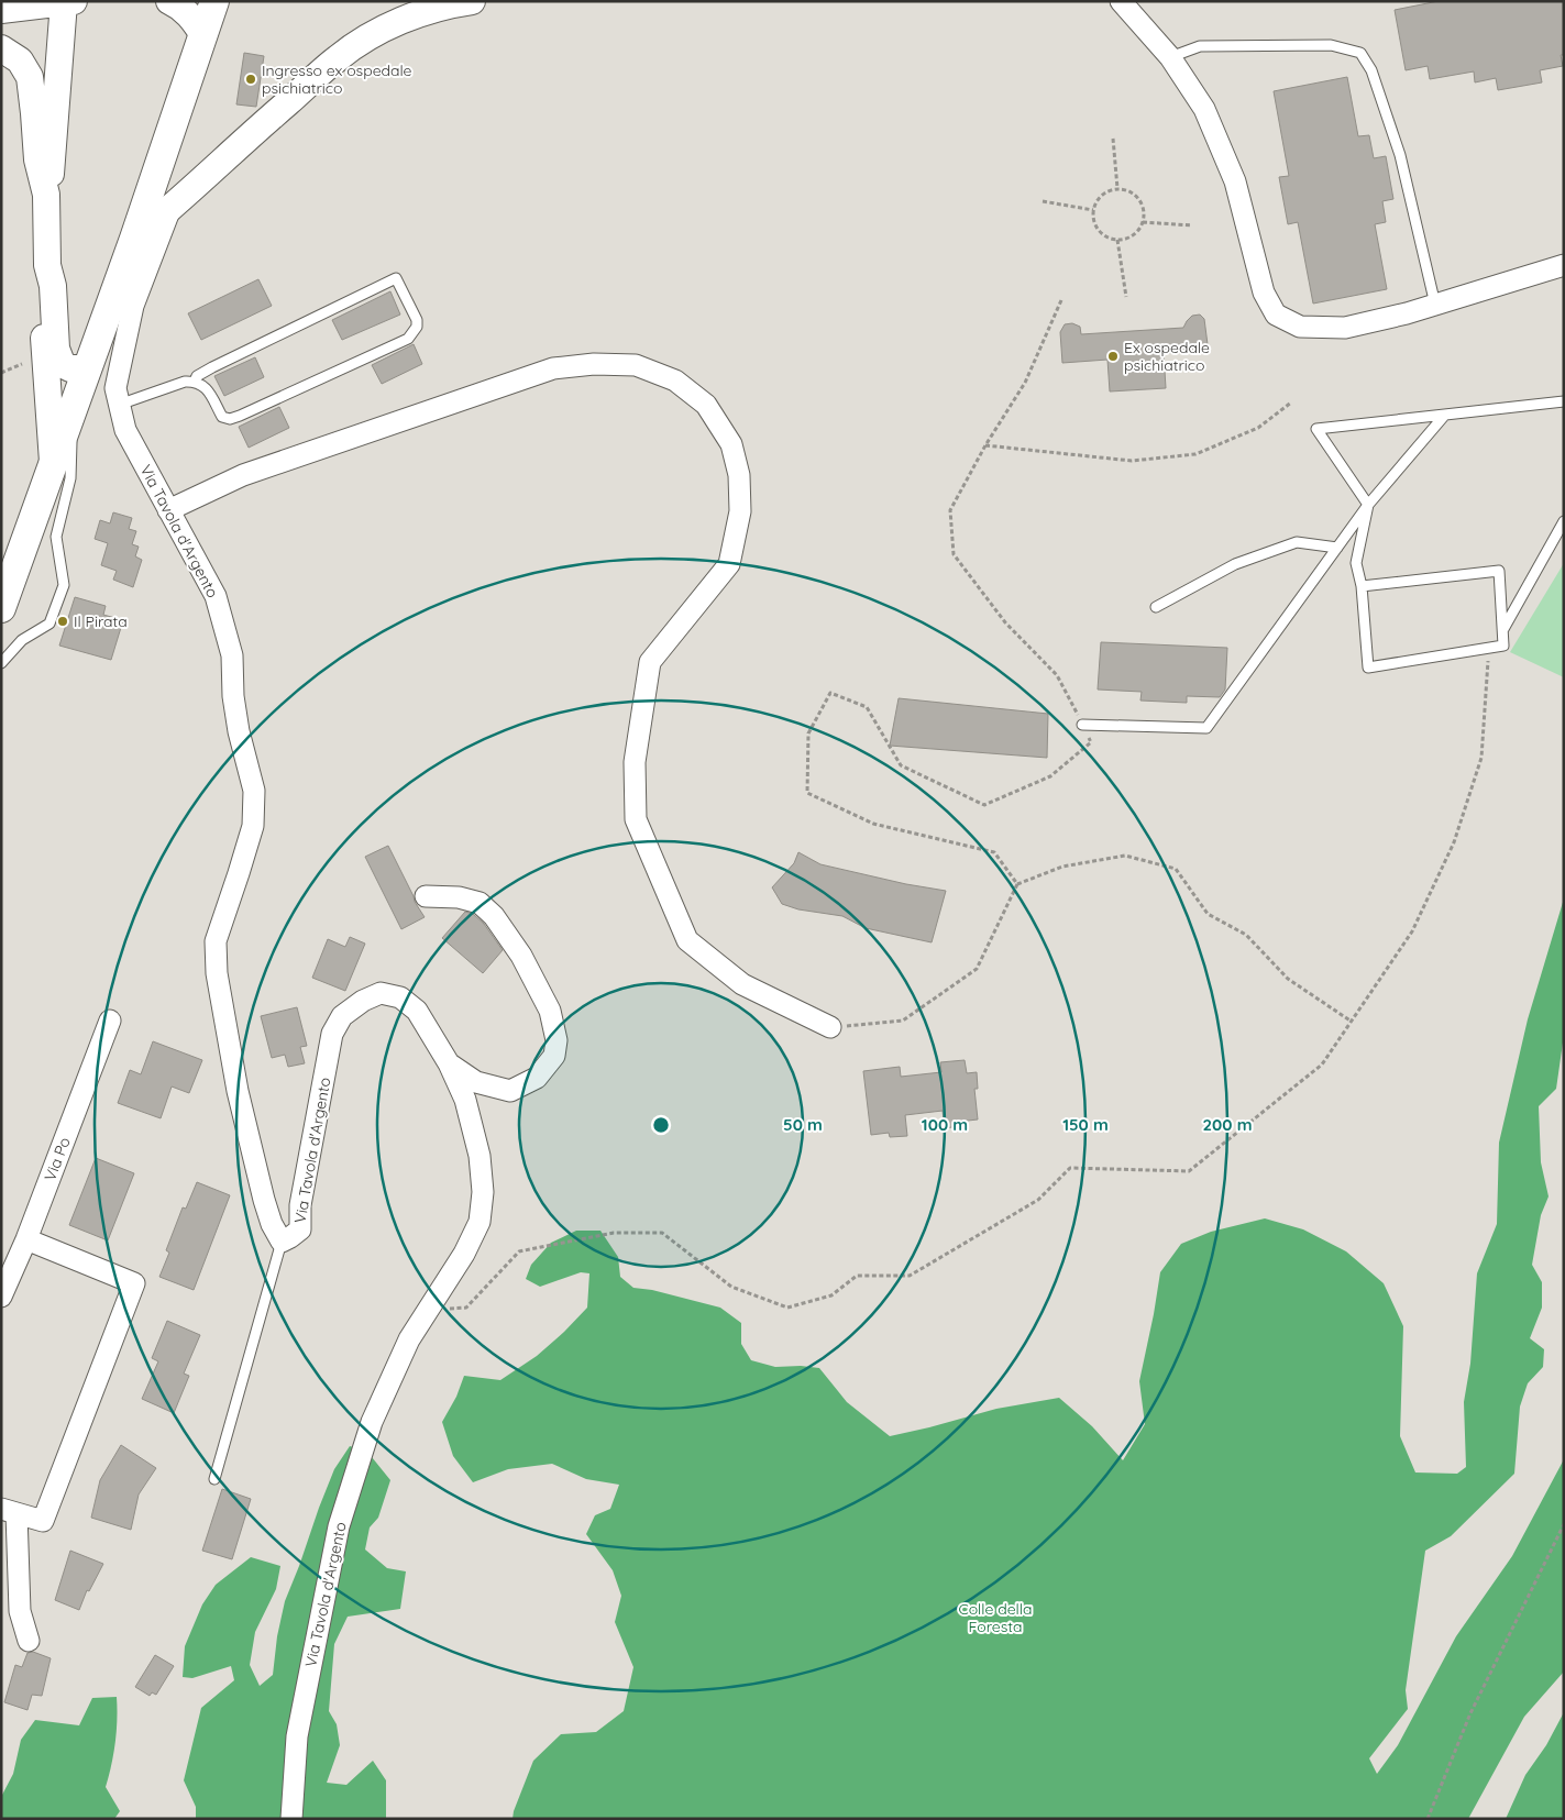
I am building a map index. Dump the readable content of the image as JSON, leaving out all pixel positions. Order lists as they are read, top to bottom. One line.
{"streets":{"street":["Via Tavola d'Argento","Via Po"]},"parks":["Colle della Foresta"],"places":["Ingresso ex ospedale psichiatrico","Ex ospedale psichiatrico","Il Pirata"],"rings":["50 m","100 m","150 m","200 m"]}
